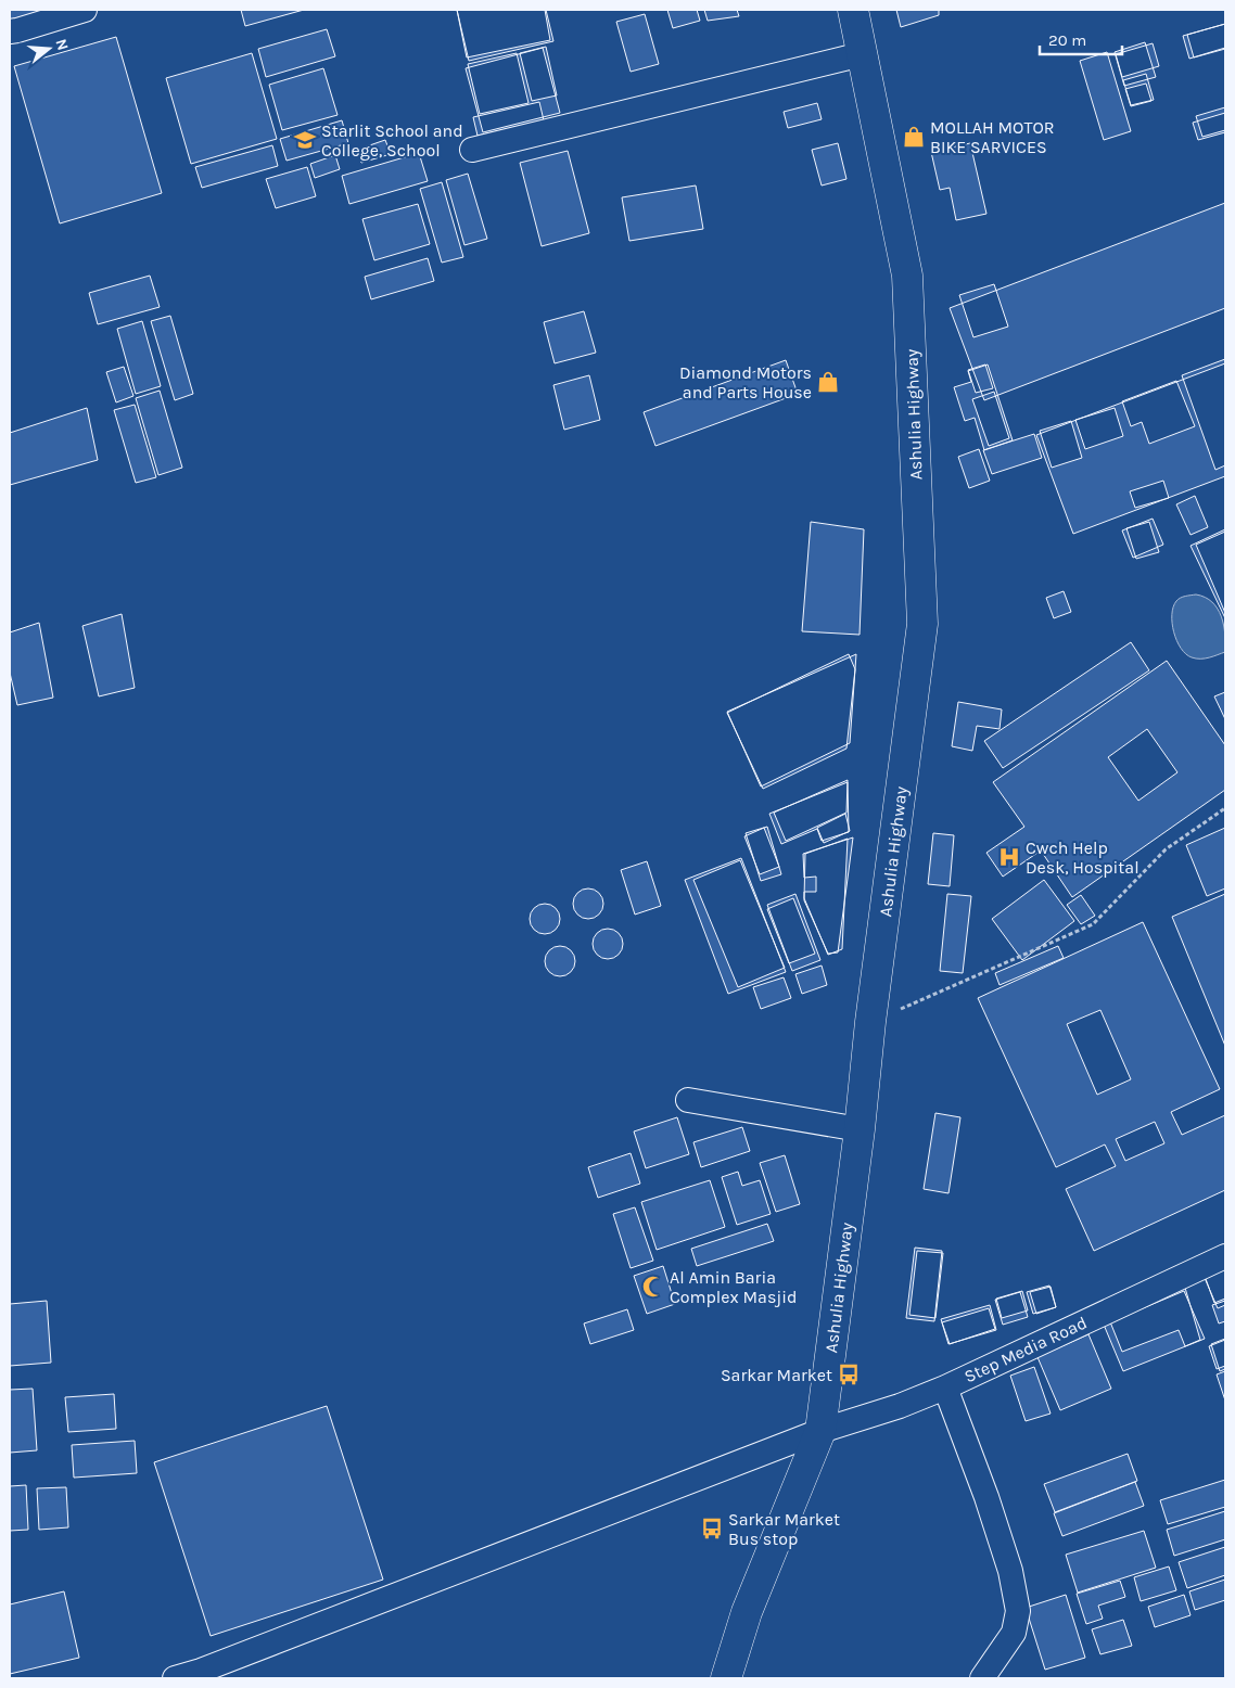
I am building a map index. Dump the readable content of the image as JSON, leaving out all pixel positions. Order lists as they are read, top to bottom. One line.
{"streets":{"highway":["Ashulia Highway"],"street":["Step Media Road"]},"crossings":[["Ashulia Highway","Step Media Road"]],"places":{"shop":["MOLLAH MOTOR BIKE SARVICES","Diamond Motors and Parts House"],"school or university":["Starlit School and College, School"],"hospital":["Cwch Help Desk, Hospital"],"mosque":["Al Amin Baria Complex Masjid"],"bus stop":["Sarkar Market","Sarkar Market Bus stop"]},"scale_bar":"20 m","north":"right"}
